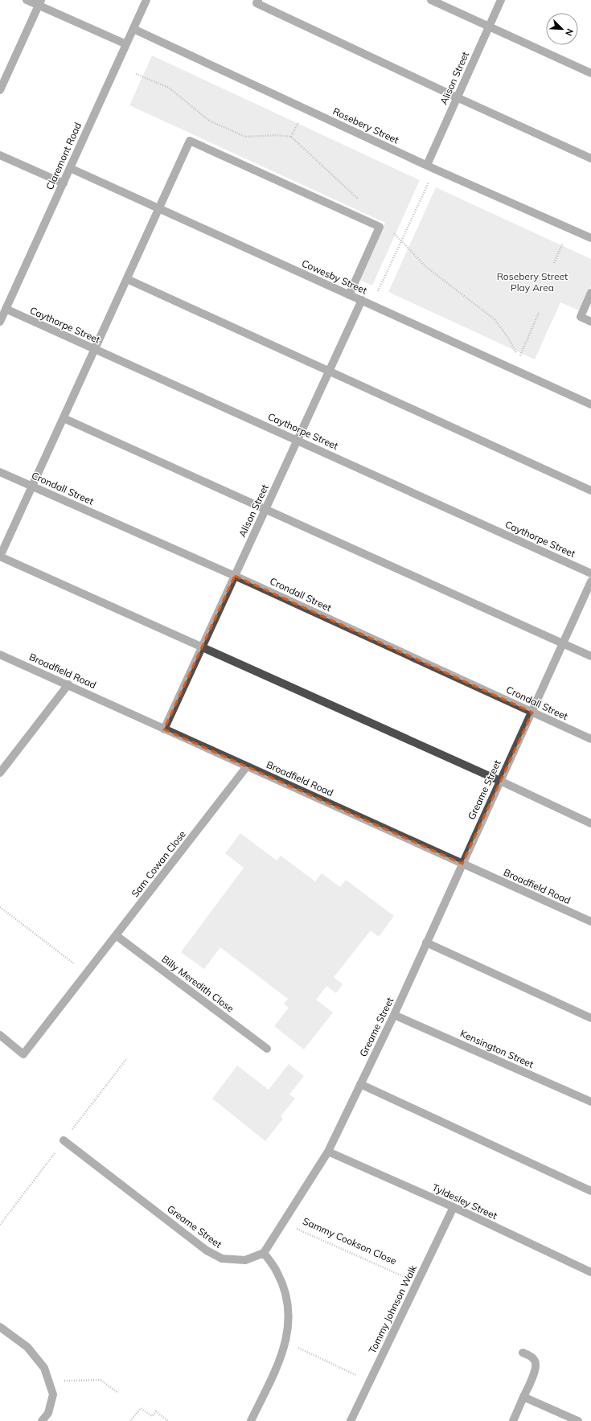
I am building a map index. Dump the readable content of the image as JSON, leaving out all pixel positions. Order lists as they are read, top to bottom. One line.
{"streets":{"street":["Alison Street","Rosebery Street","Claremont Road","Cowesby Street","Caythorpe Street","Crondall Street","Broadfield Road","Greame Street","Sam Cowan Close","Billy Meredith Close","Kensington Street","Tyldesley Street","Tommy Johnson Walk"],"path":["Sammy Cookson Close"]},"crossings":[["Alison Street","Rosebery Street"],["Alison Street","Cowesby Street"],["Alison Street","Caythorpe Street"],["Alison Street","Crondall Street"],["Alison Street","Broadfield Road"],["Rosebery Street","Claremont Road"],["Claremont Road","Cowesby Street"],["Claremont Road","Caythorpe Street"],["Crondall Street","Greame Street"],["Broadfield Road","Greame Street"],["Broadfield Road","Sam Cowan Close"],["Greame Street","Kensington Street"],["Greame Street","Tyldesley Street"],["Greame Street","Sammy Cookson Close"],["Sam Cowan Close","Billy Meredith Close"],["Tyldesley Street","Tommy Johnson Walk"]],"parks":["Rosebery Street Play Area"],"north":"bottom right"}
